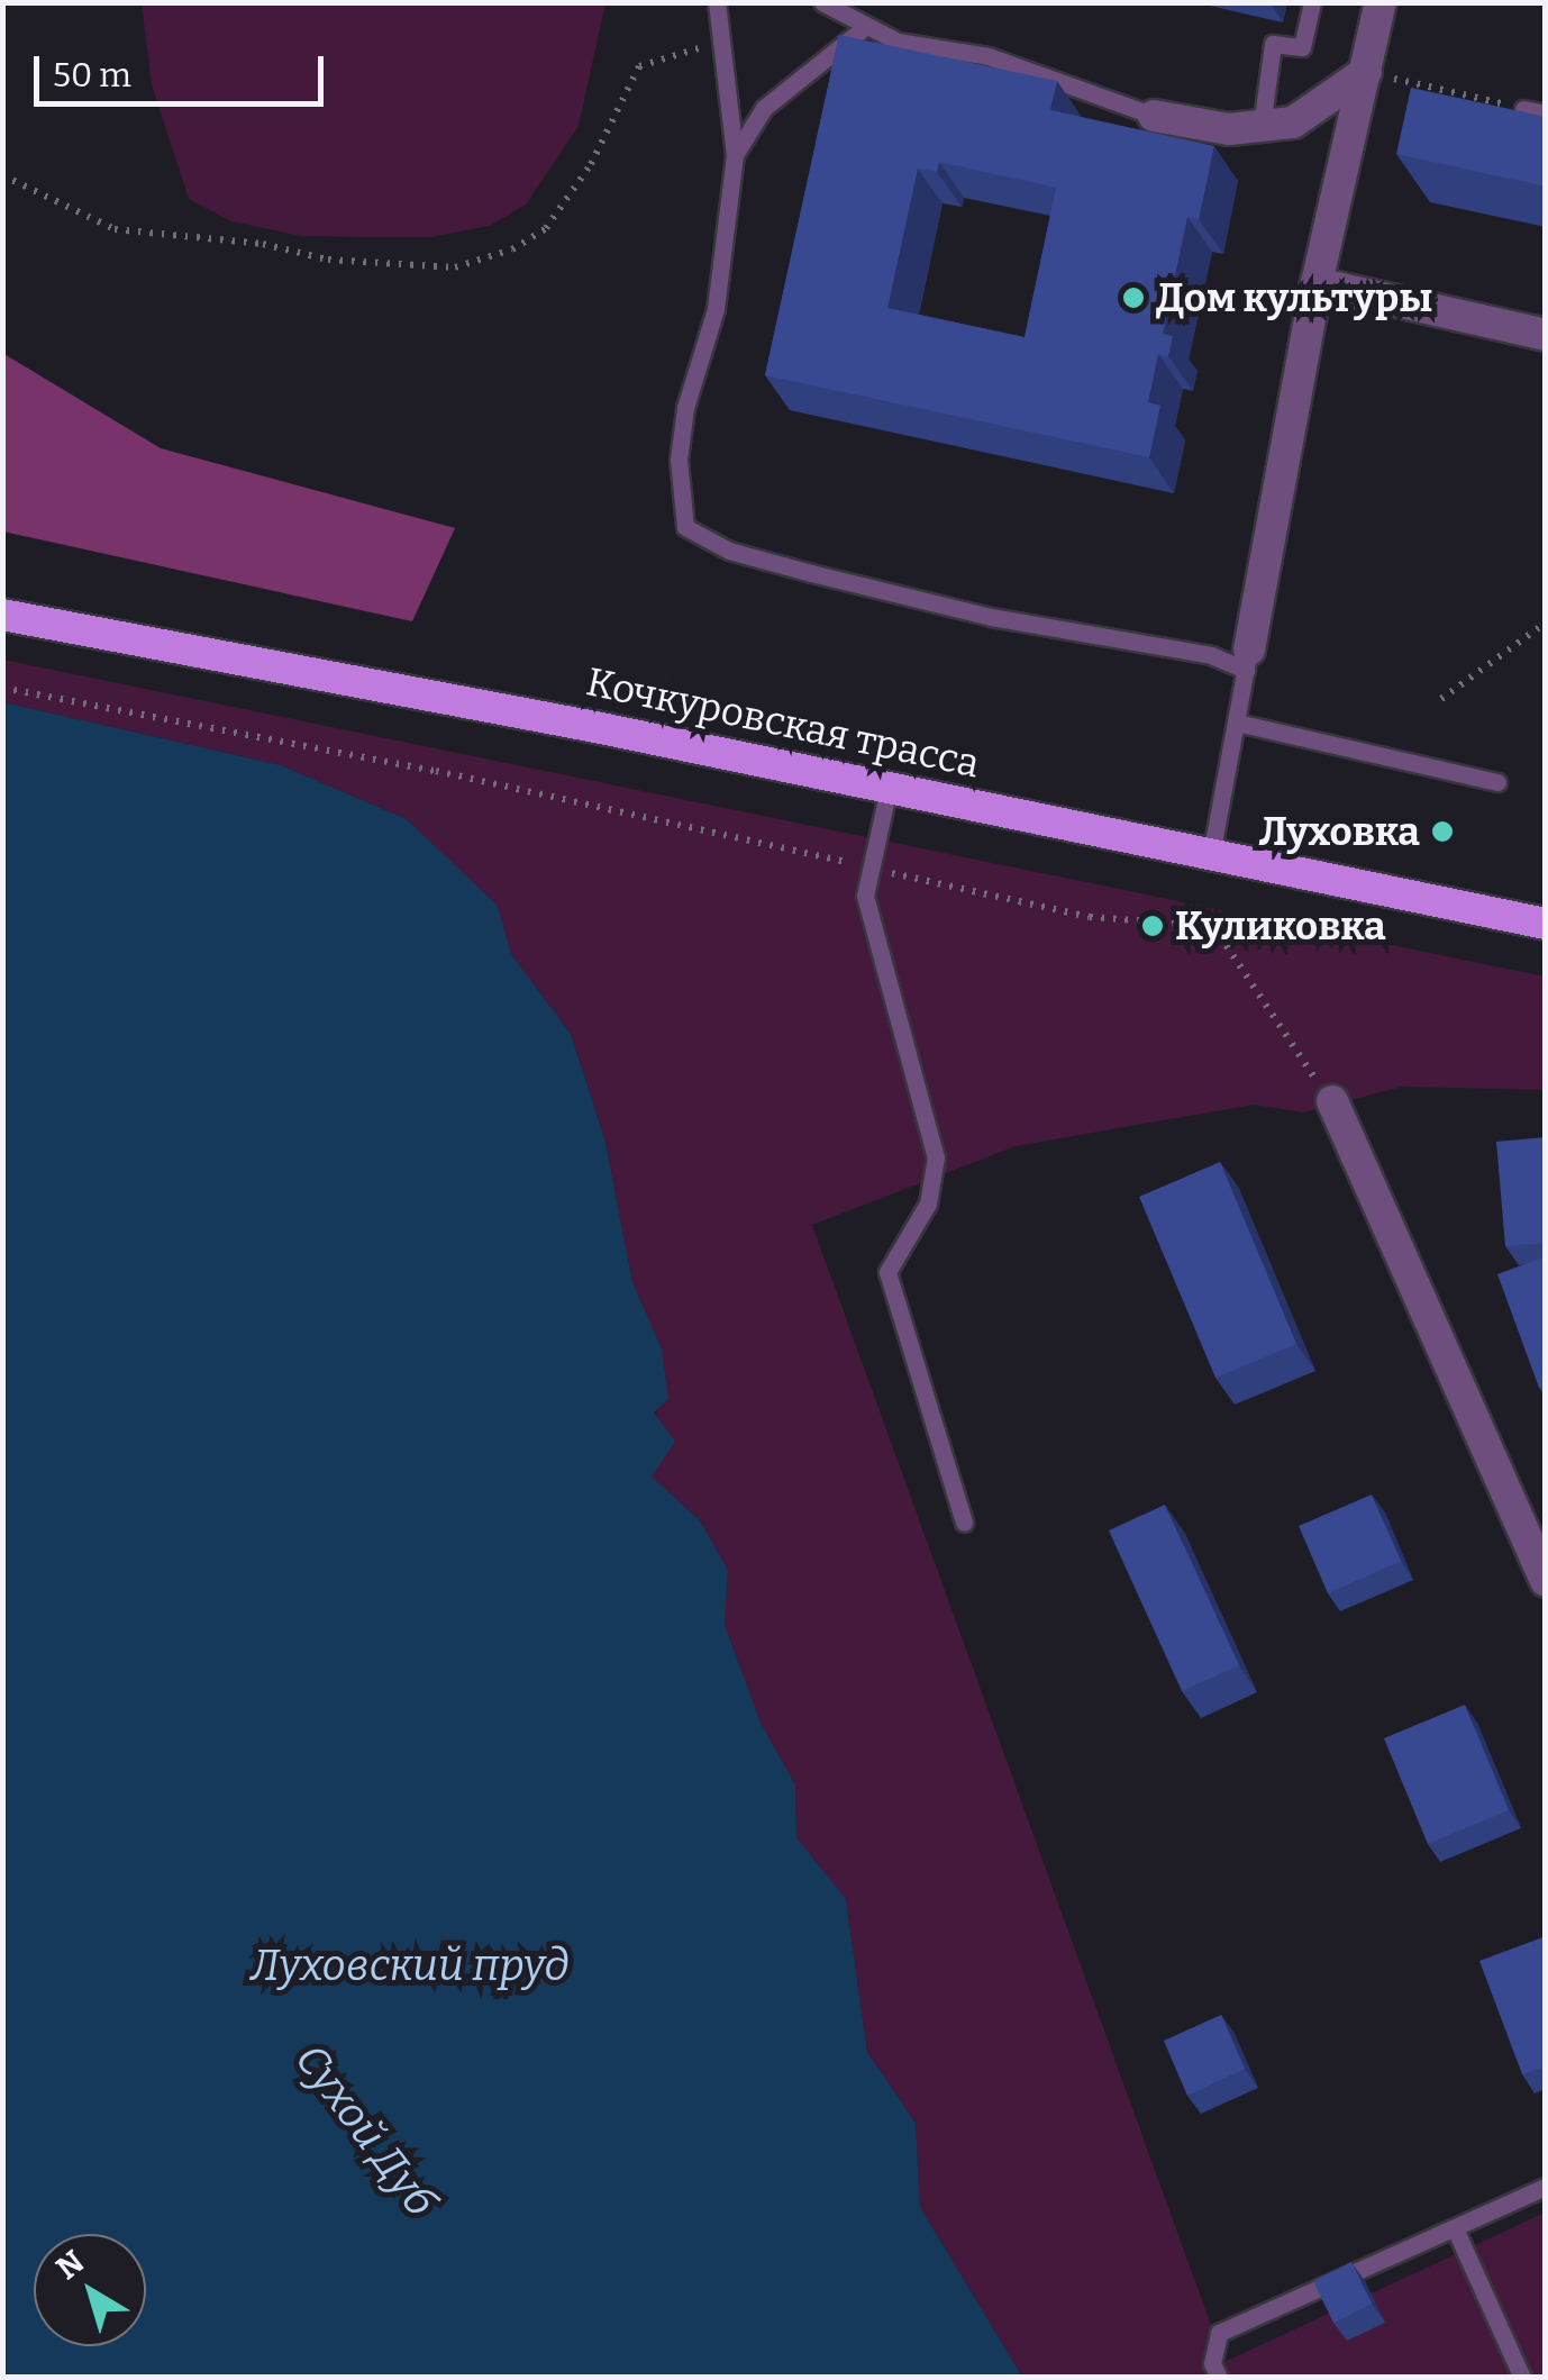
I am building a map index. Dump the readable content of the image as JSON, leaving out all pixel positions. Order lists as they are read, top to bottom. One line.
{"streets":{"main road":["Кочкуровская трасса"]},"water":["Луховский пруд","Сухой Дуб"],"places":["Дом культуры","Луховка","Куликовка"],"scale_bar":"50 m","north":"top left"}
